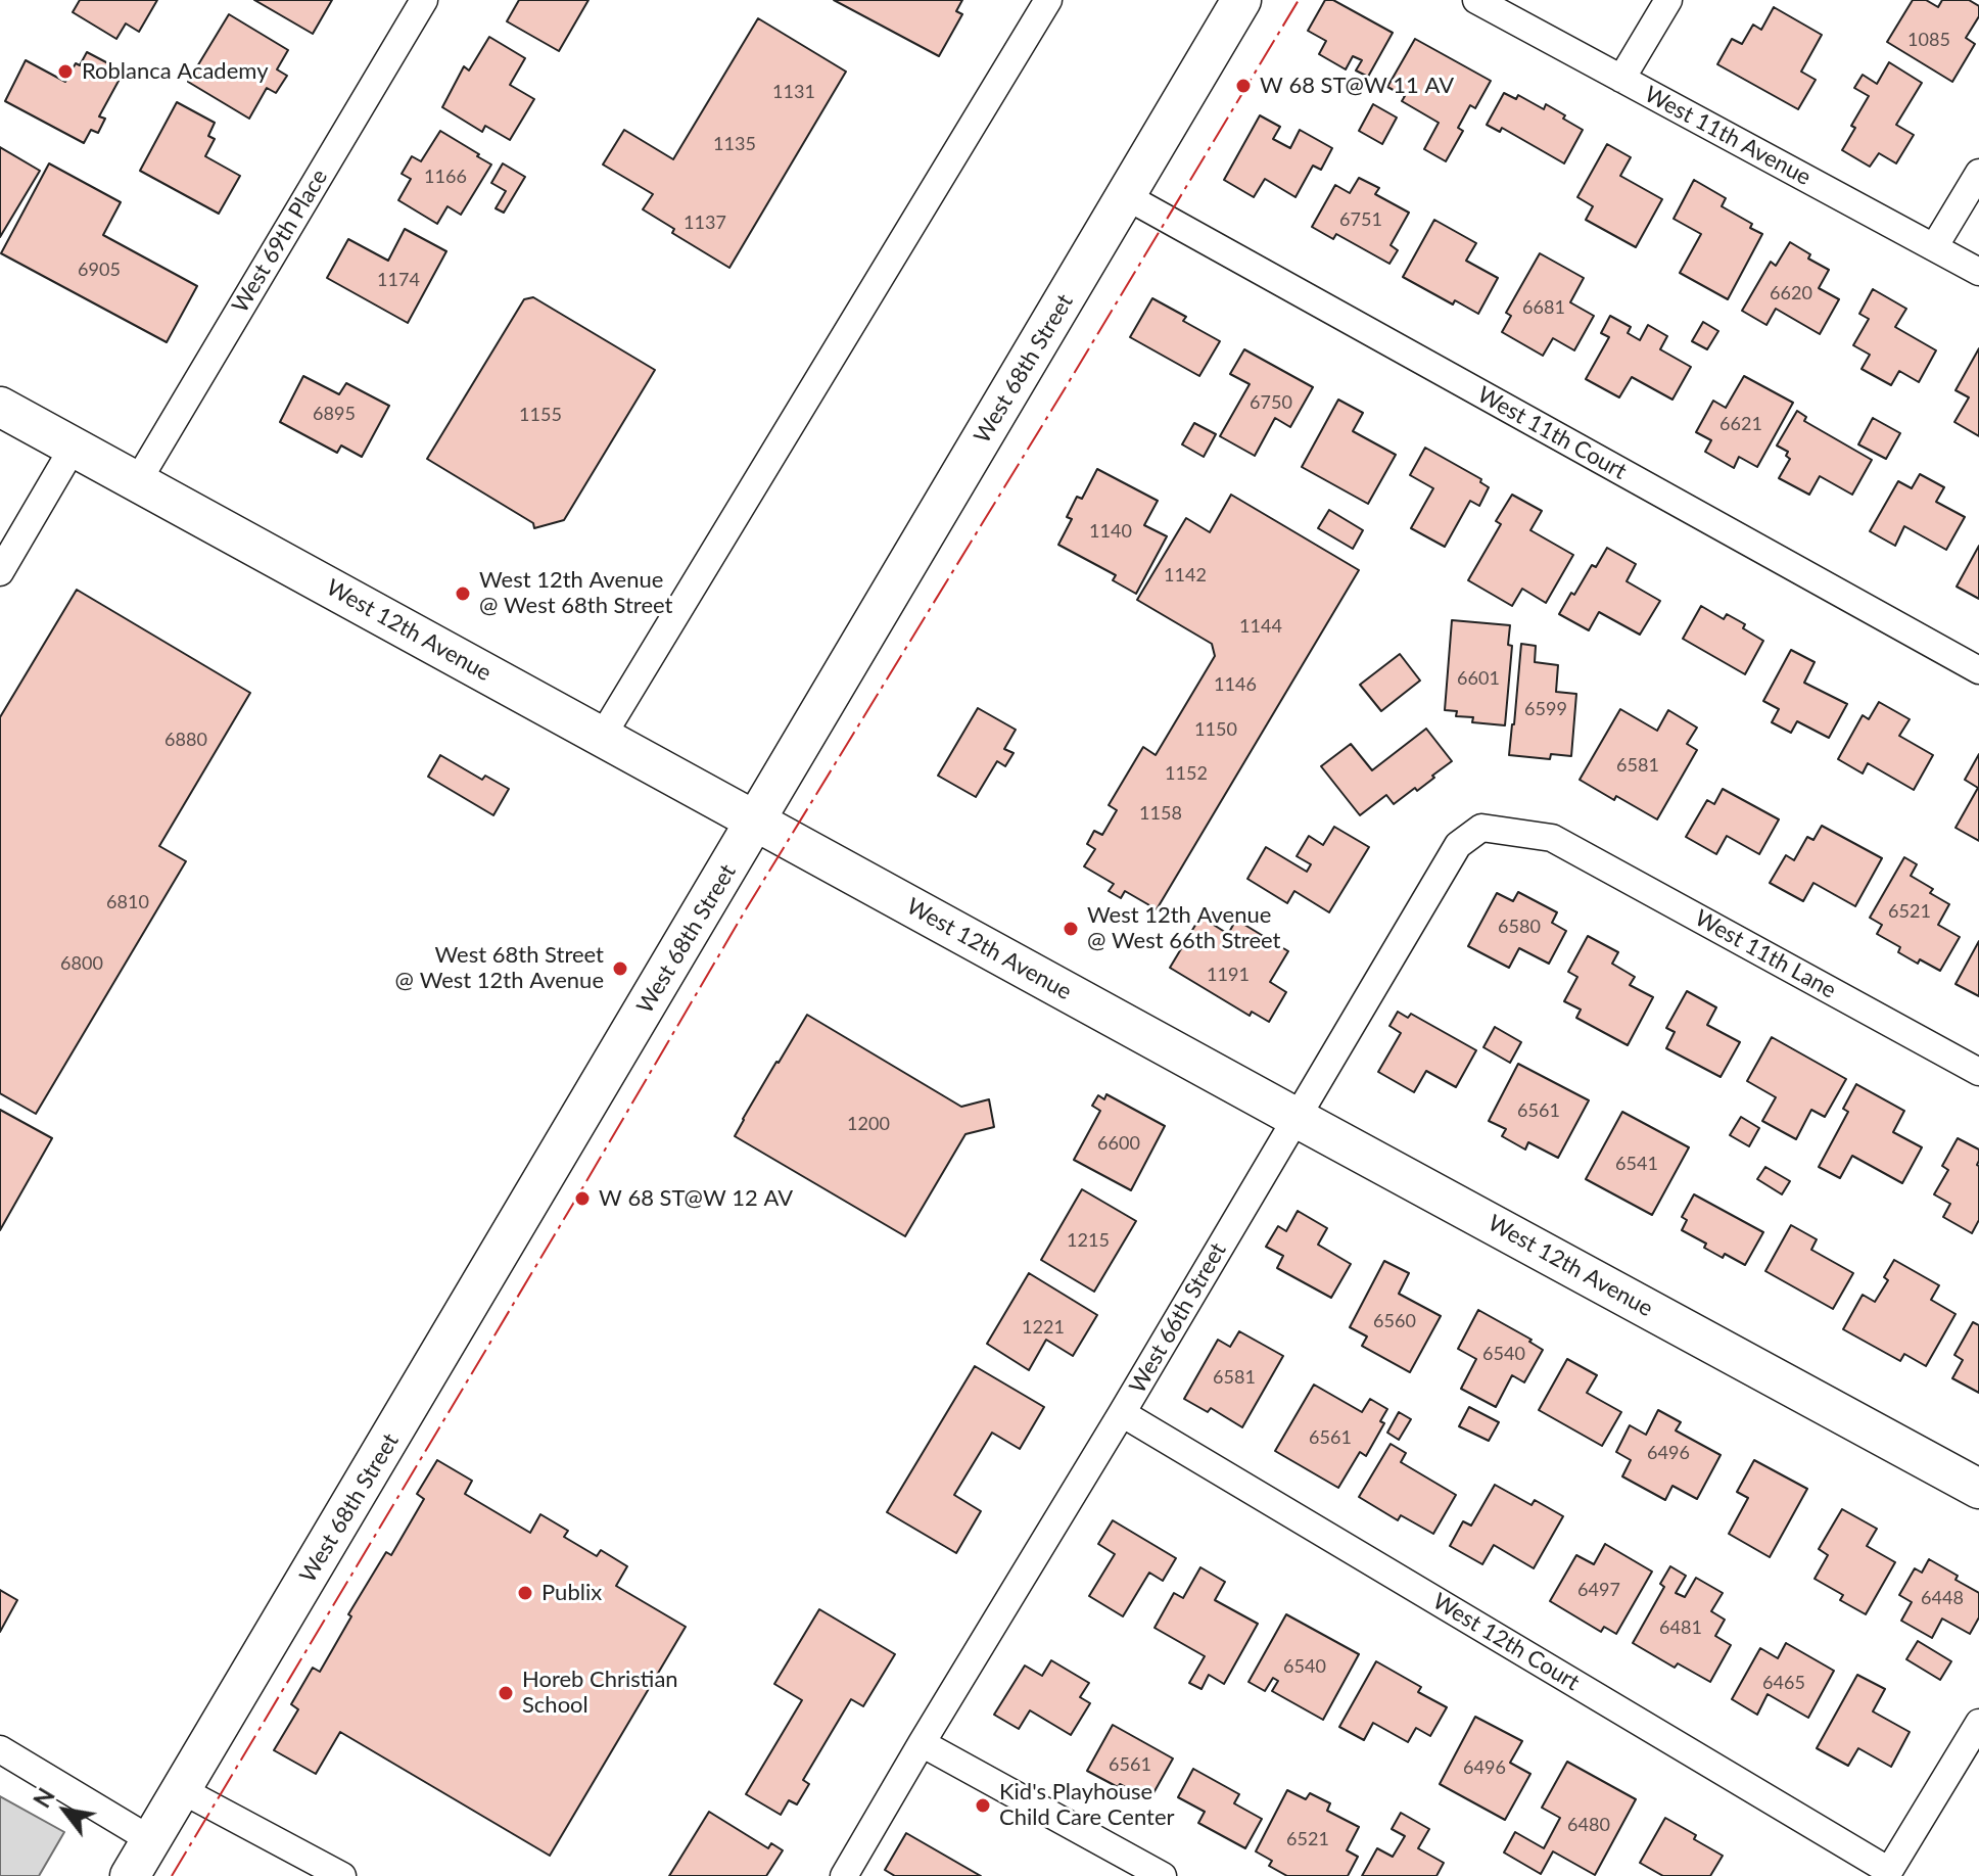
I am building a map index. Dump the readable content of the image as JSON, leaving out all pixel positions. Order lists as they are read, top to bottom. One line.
{"streets":{"main road":["West 68th Street","West 12th Avenue"],"street":["West 11th Avenue","West 69th Place","West 11th Court","West 11th Lane","West 66th Street","West 12th Court"]},"crossings":[["West 69th Place","West 12th Avenue"],["West 68th Street","West 11th Court"],["West 68th Street","West 12th Avenue"],["West 12th Avenue","West 66th Street"],["West 11th Lane","West 66th Street"],["West 66th Street","West 12th Court"]],"places":["Roblanca Academy","W 68 ST@W 11 AV","West 12th Avenue @ West 68th Street","West 12th Avenue @ West 66th Street","West 68th Street @ West 12th Avenue","W 68 ST@W 12 AV","Publix","Horeb Christian School","Kid's Playhouse Child Care Center"],"house_numbers":["1085","1131","1135","1166","6751","1137","6905","1174","6620","6681","6750","6895","1155","6621","1140","1142","1144","6601","1146","6599","1150","6880","6581","1152","1158","6810","6521","6580","6800","1191","6561","1200","6600","6541","1215","6560","1221","6540","6581","6561","6496","6497","6448","6481","6540","6465","6561","6496","6480","6521"],"north":"top left"}
